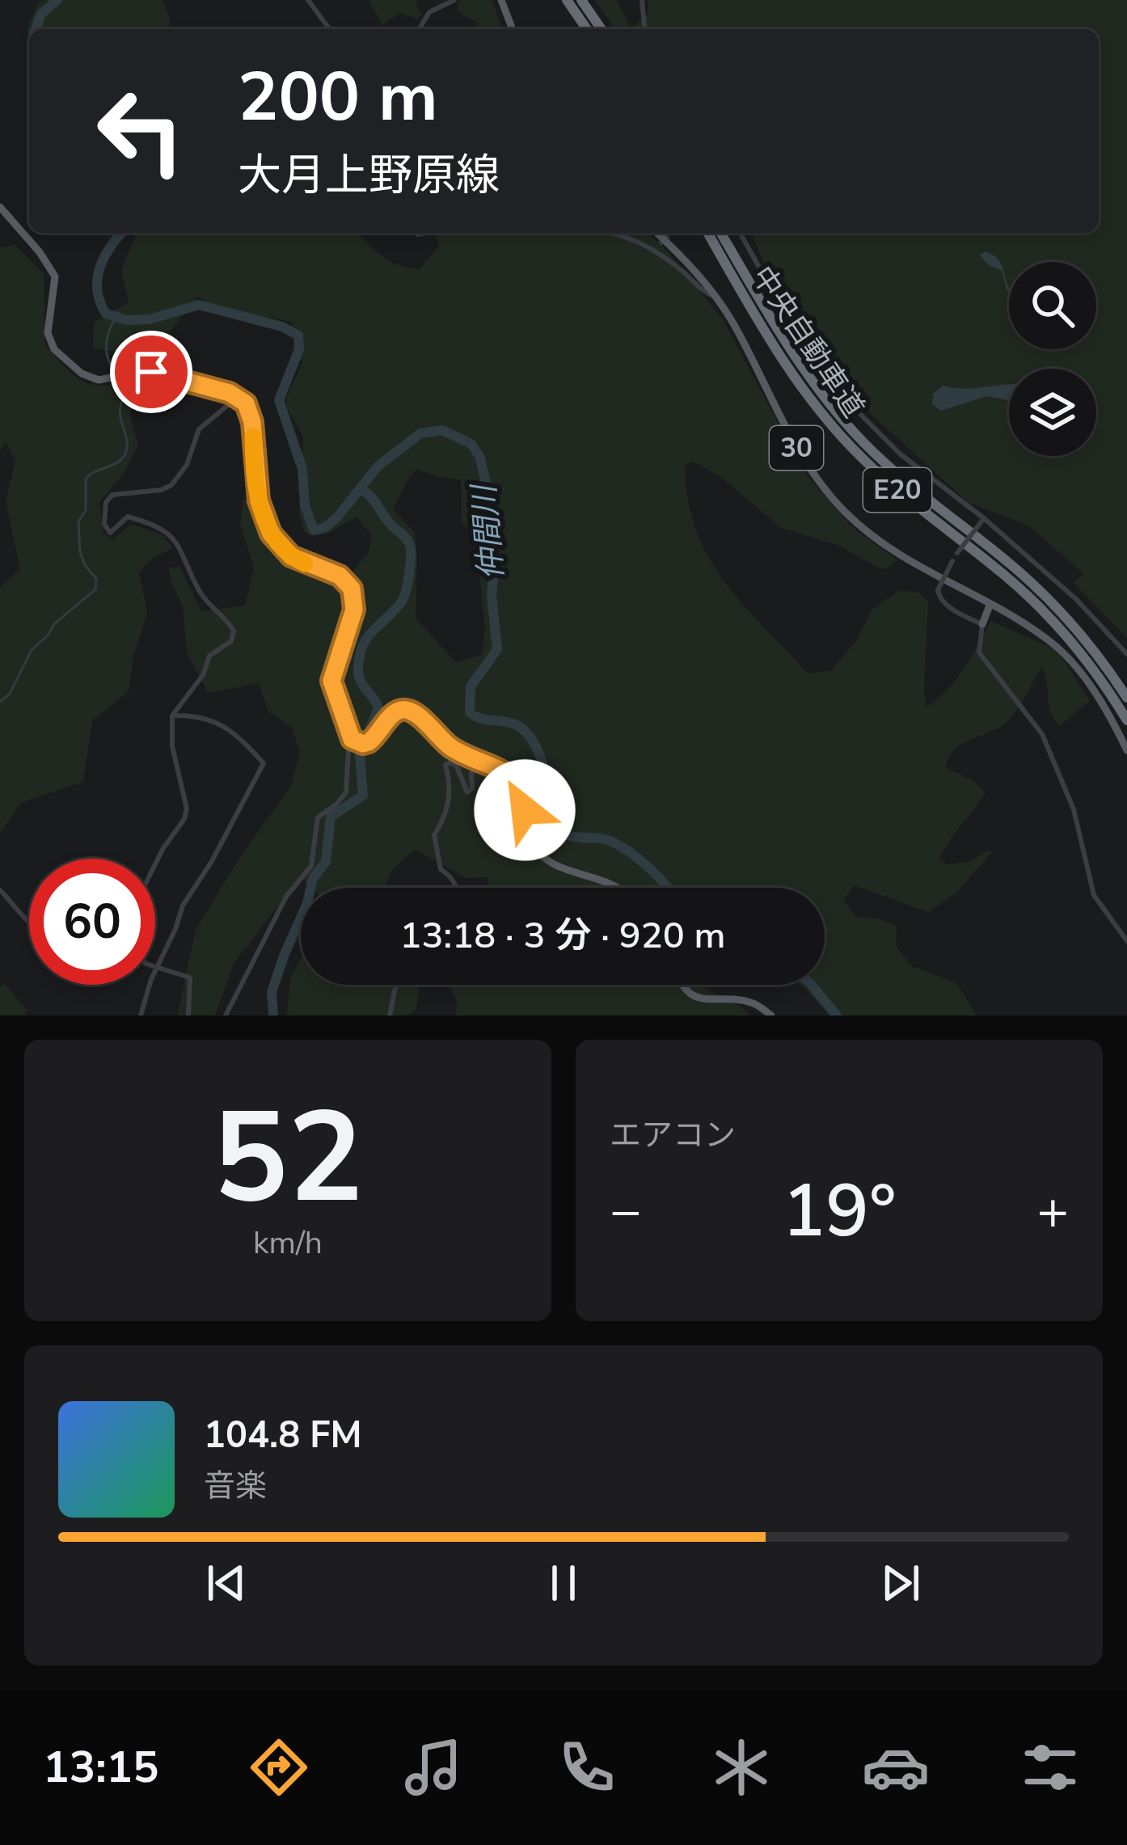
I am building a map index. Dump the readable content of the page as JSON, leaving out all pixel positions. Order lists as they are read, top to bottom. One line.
{"streets":{"highway":["中央自動車道","E20"],"main road":["30"]},"water":["仲間川"],"page":{"turn":["200 m","大月上野原線"],"limit":"60","trip":"13:18 · 3 分 · 920 m","tile":[["52","km/h"],"エアコン"],"heat":["−","19°","+"],"song":["104.8 FM","音楽"],"tabs":"13:15"}}
